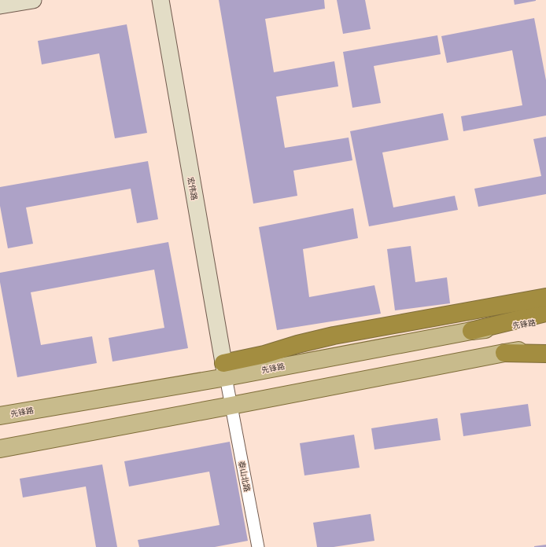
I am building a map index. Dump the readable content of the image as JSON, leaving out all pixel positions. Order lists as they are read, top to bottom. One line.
{"streets":{"main road":["宏伟路","先锋路"],"street":["泰山北路"]},"crossings":[["宏伟路","先锋路"],["宏伟路","泰山北路"],["先锋路","泰山北路"]]}
